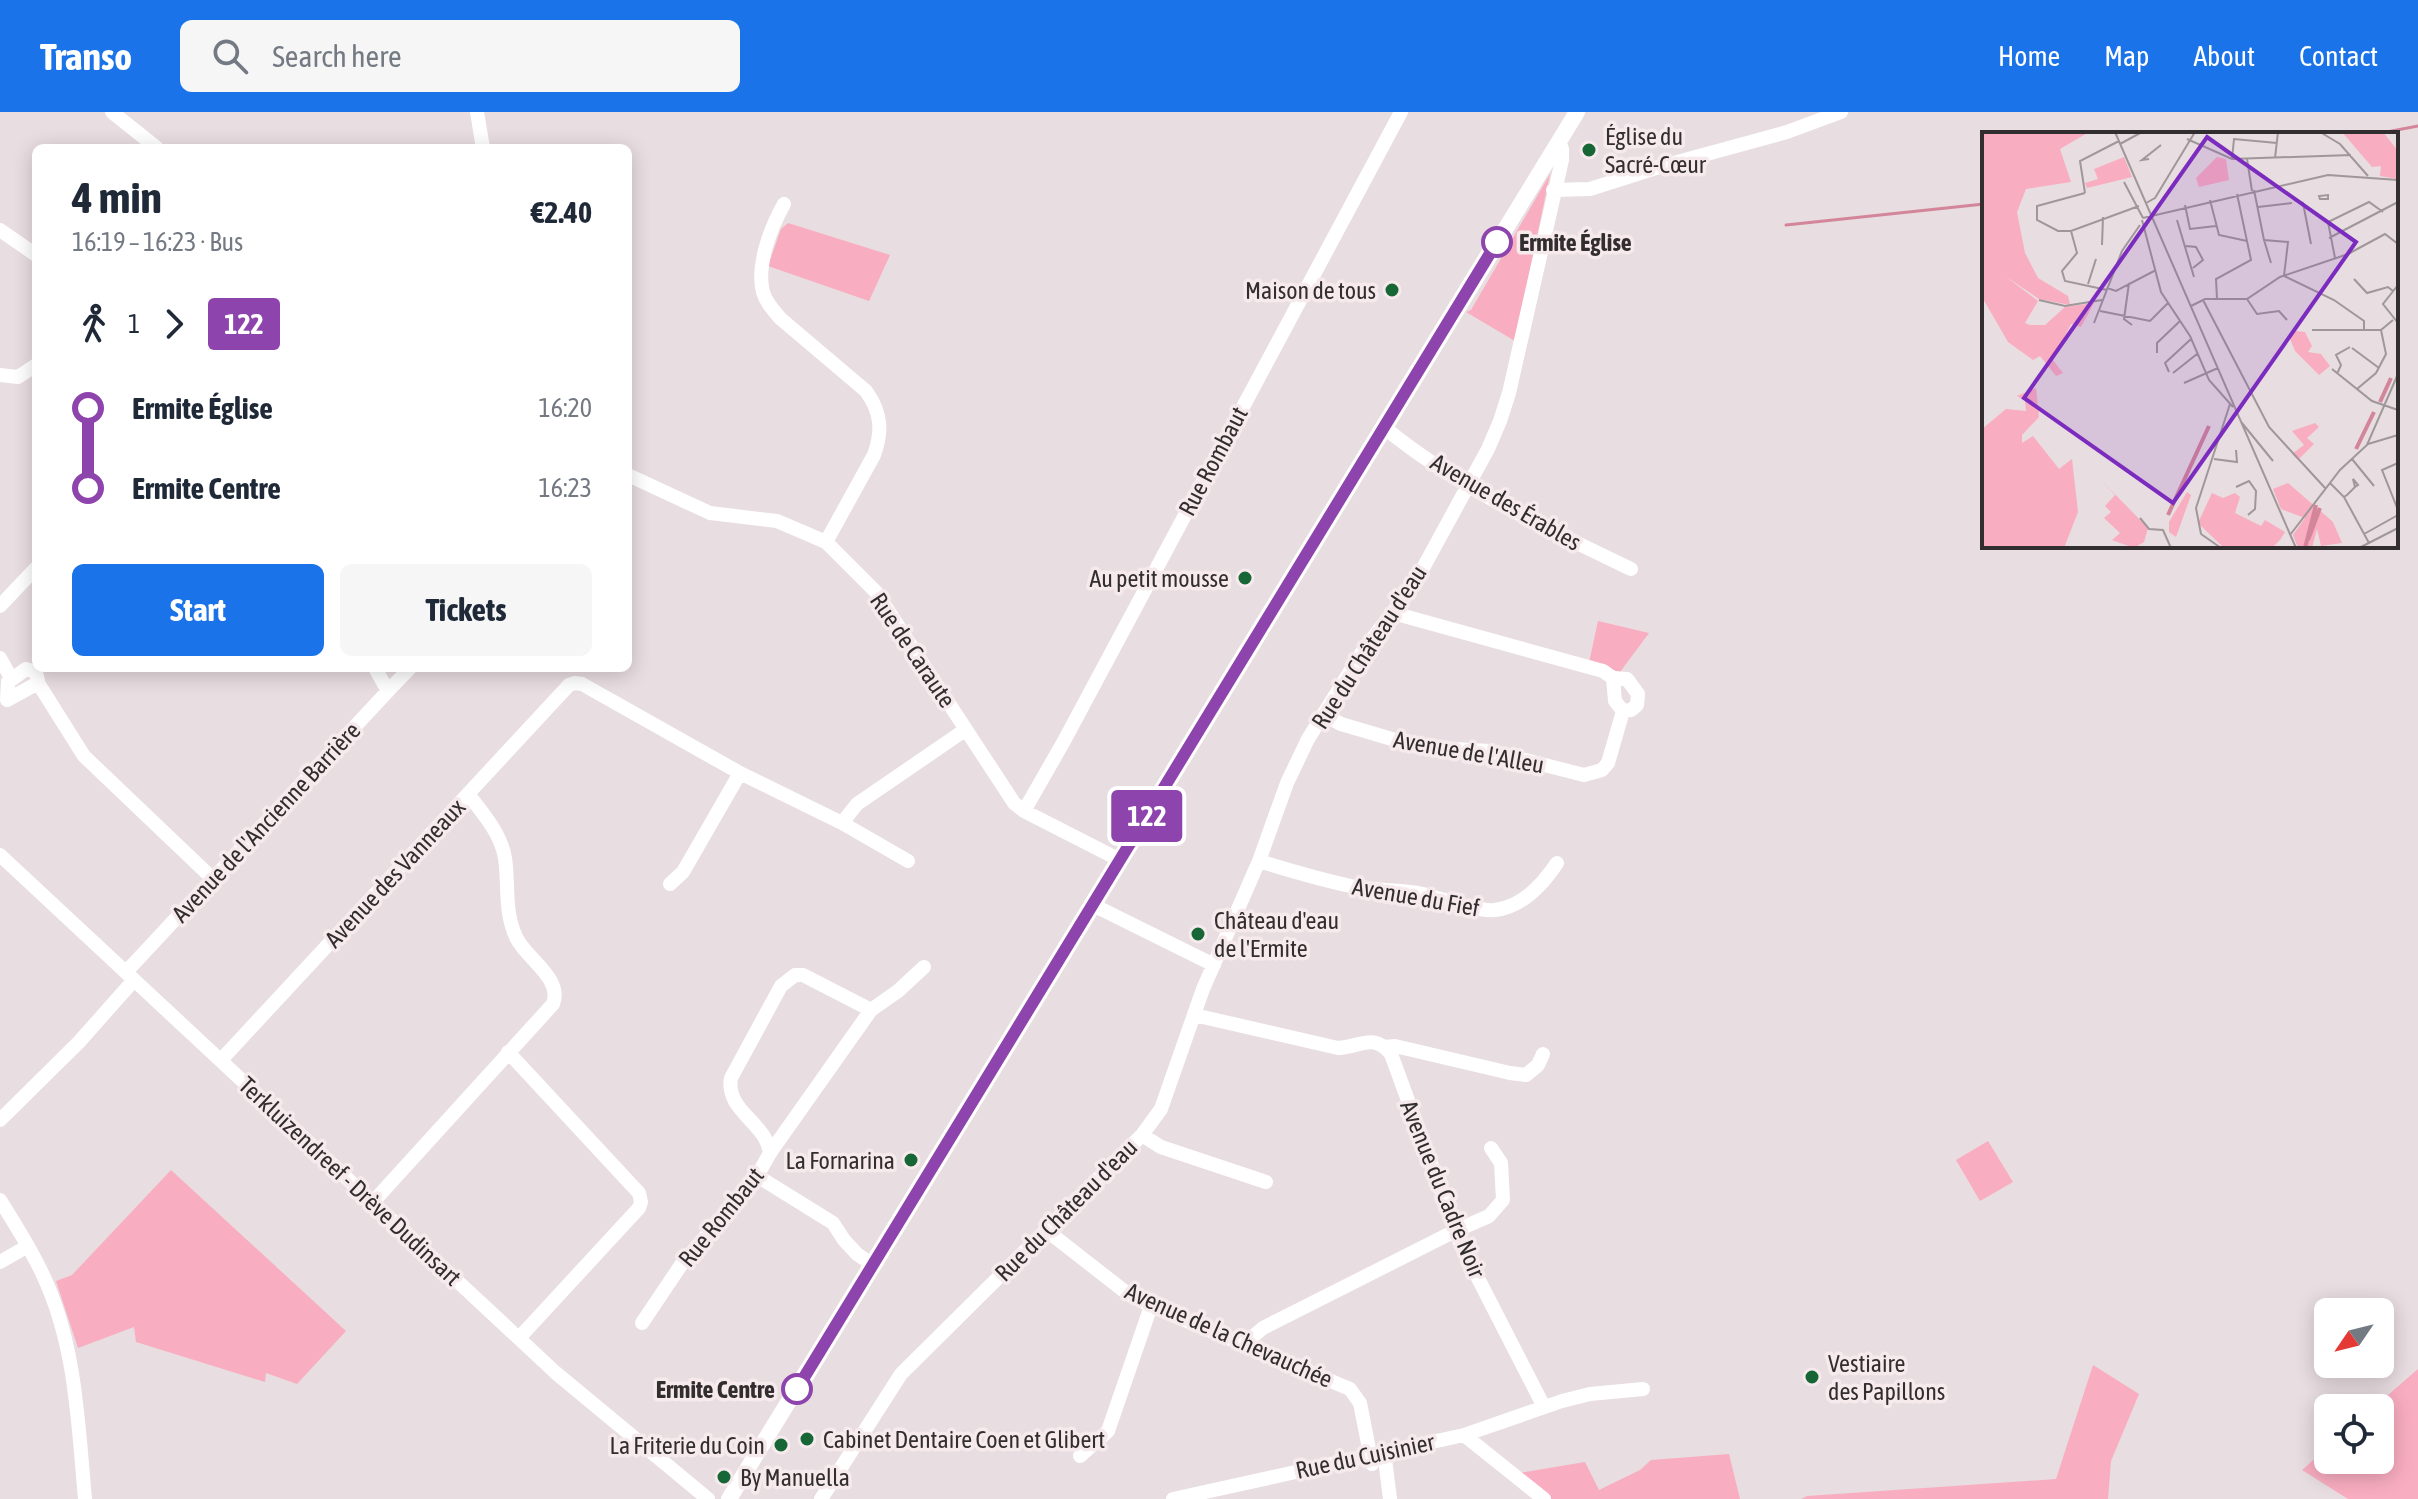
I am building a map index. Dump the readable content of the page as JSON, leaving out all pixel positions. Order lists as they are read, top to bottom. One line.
{"streets":{"street":["Rue Rombaut","Avenue des Érables","Rue du Château d'eau","Rue de Caraute","Avenue de l'Alleu","Avenue de l'Ancienne Barrière","Avenue des Vanneaux","Avenue du Fief","Terkluizendreef - Drève Dudinsart","Avenue du Cadre Noir","Avenue de la Chevauchée","Rue du Cuisinier"]},"crossings":[["Rue Rombaut","Rue de Caraute"],["Avenue des Érables","Rue du Château d'eau"],["Rue du Château d'eau","Avenue de l'Alleu"],["Rue du Château d'eau","Avenue du Fief"],["Rue du Château d'eau","Avenue de la Chevauchée"],["Avenue de l'Ancienne Barrière","Terkluizendreef - Drève Dudinsart"],["Avenue des Vanneaux","Terkluizendreef - Drève Dudinsart"],["Avenue du Cadre Noir","Rue du Cuisinier"],["Avenue de la Chevauchée","Rue du Cuisinier"]],"places":["Église du Sacré-Cœur","Ermite Église","Maison de tous","Au petit mousse","Château d'eau de l'Ermite","La Fornarina","Vestiaire des Papillons","Ermite Centre","Cabinet Dentaire Coen et Glibert","La Friterie du Coin","By Manuella"],"lines":["bus line 122"],"north":"bottom left","page":{"header":"Transo","search":"Search here","nav":["Home","Map","About","Contact"],"on_map":"122","heading":["4 min","16:19 – 16:23 · Bus","€2.40"],"legs":["1","122"],"list":[{"name":"Ermite Église","value":"16:20"},{"name":"Ermite Centre","value":"16:23"}],"buttons":["Start","Tickets"]}}
